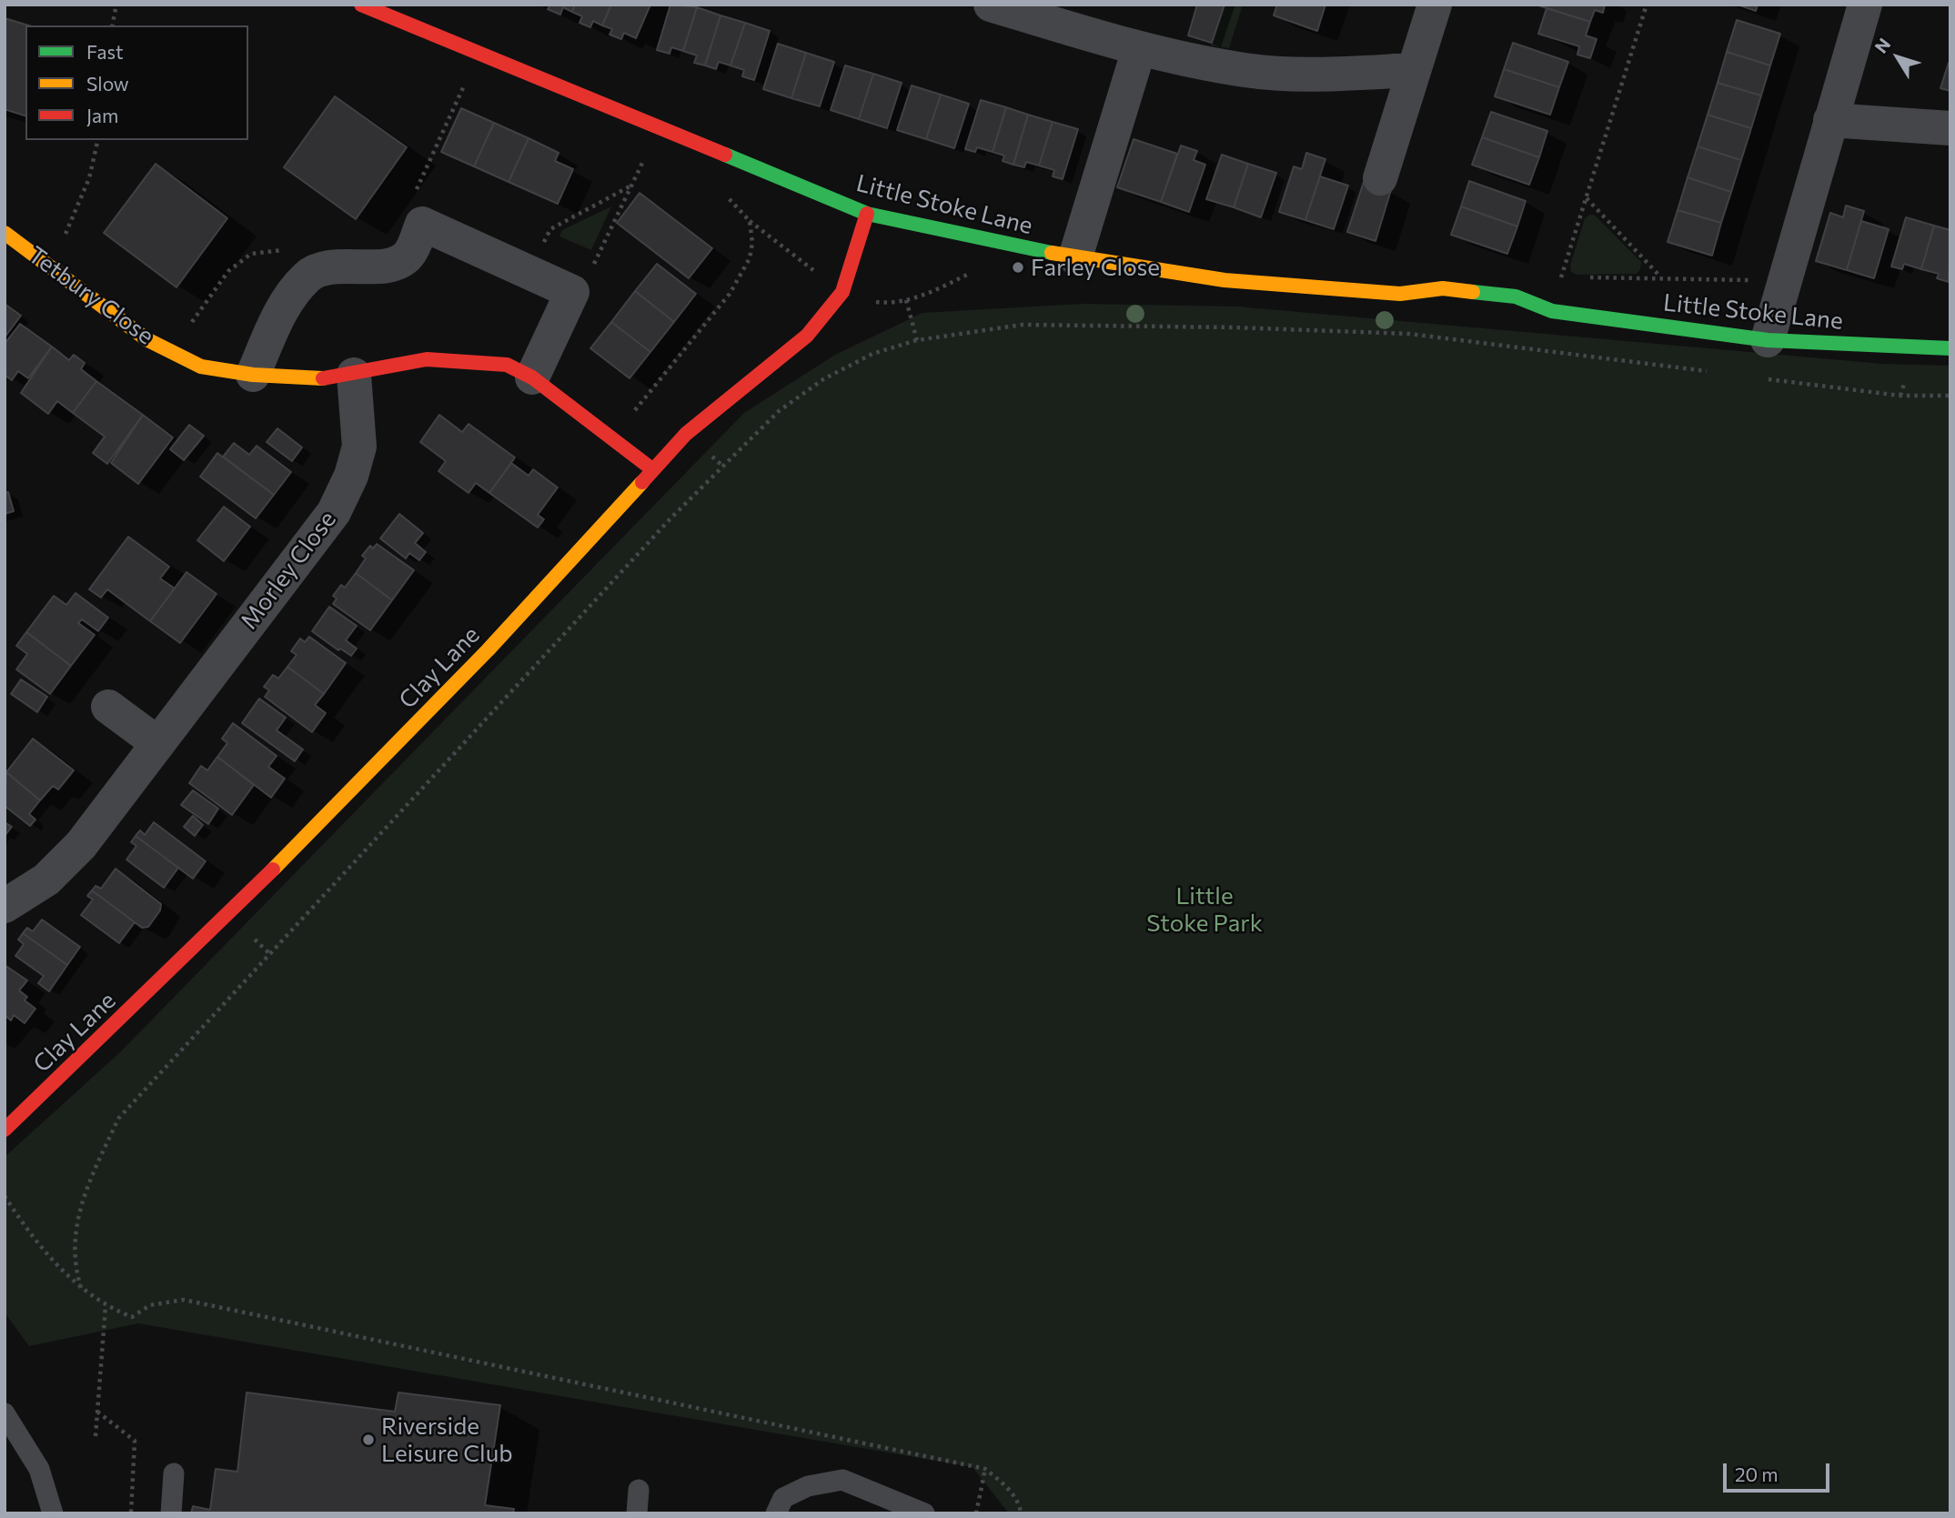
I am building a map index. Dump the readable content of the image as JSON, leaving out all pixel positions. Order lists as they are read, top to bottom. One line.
{"streets":{"street":["Little Stoke Lane","Tetbury Close","Morley Close","Clay Lane"]},"crossings":[["Little Stoke Lane","Clay Lane"],["Tetbury Close","Morley Close"],["Tetbury Close","Clay Lane"]],"parks":["Little Stoke Park"],"places":["Farley Close","Riverside Leisure Club"],"legend":["Fast","Slow","Jam"],"scale_bar":"20 m","north":"top left"}
